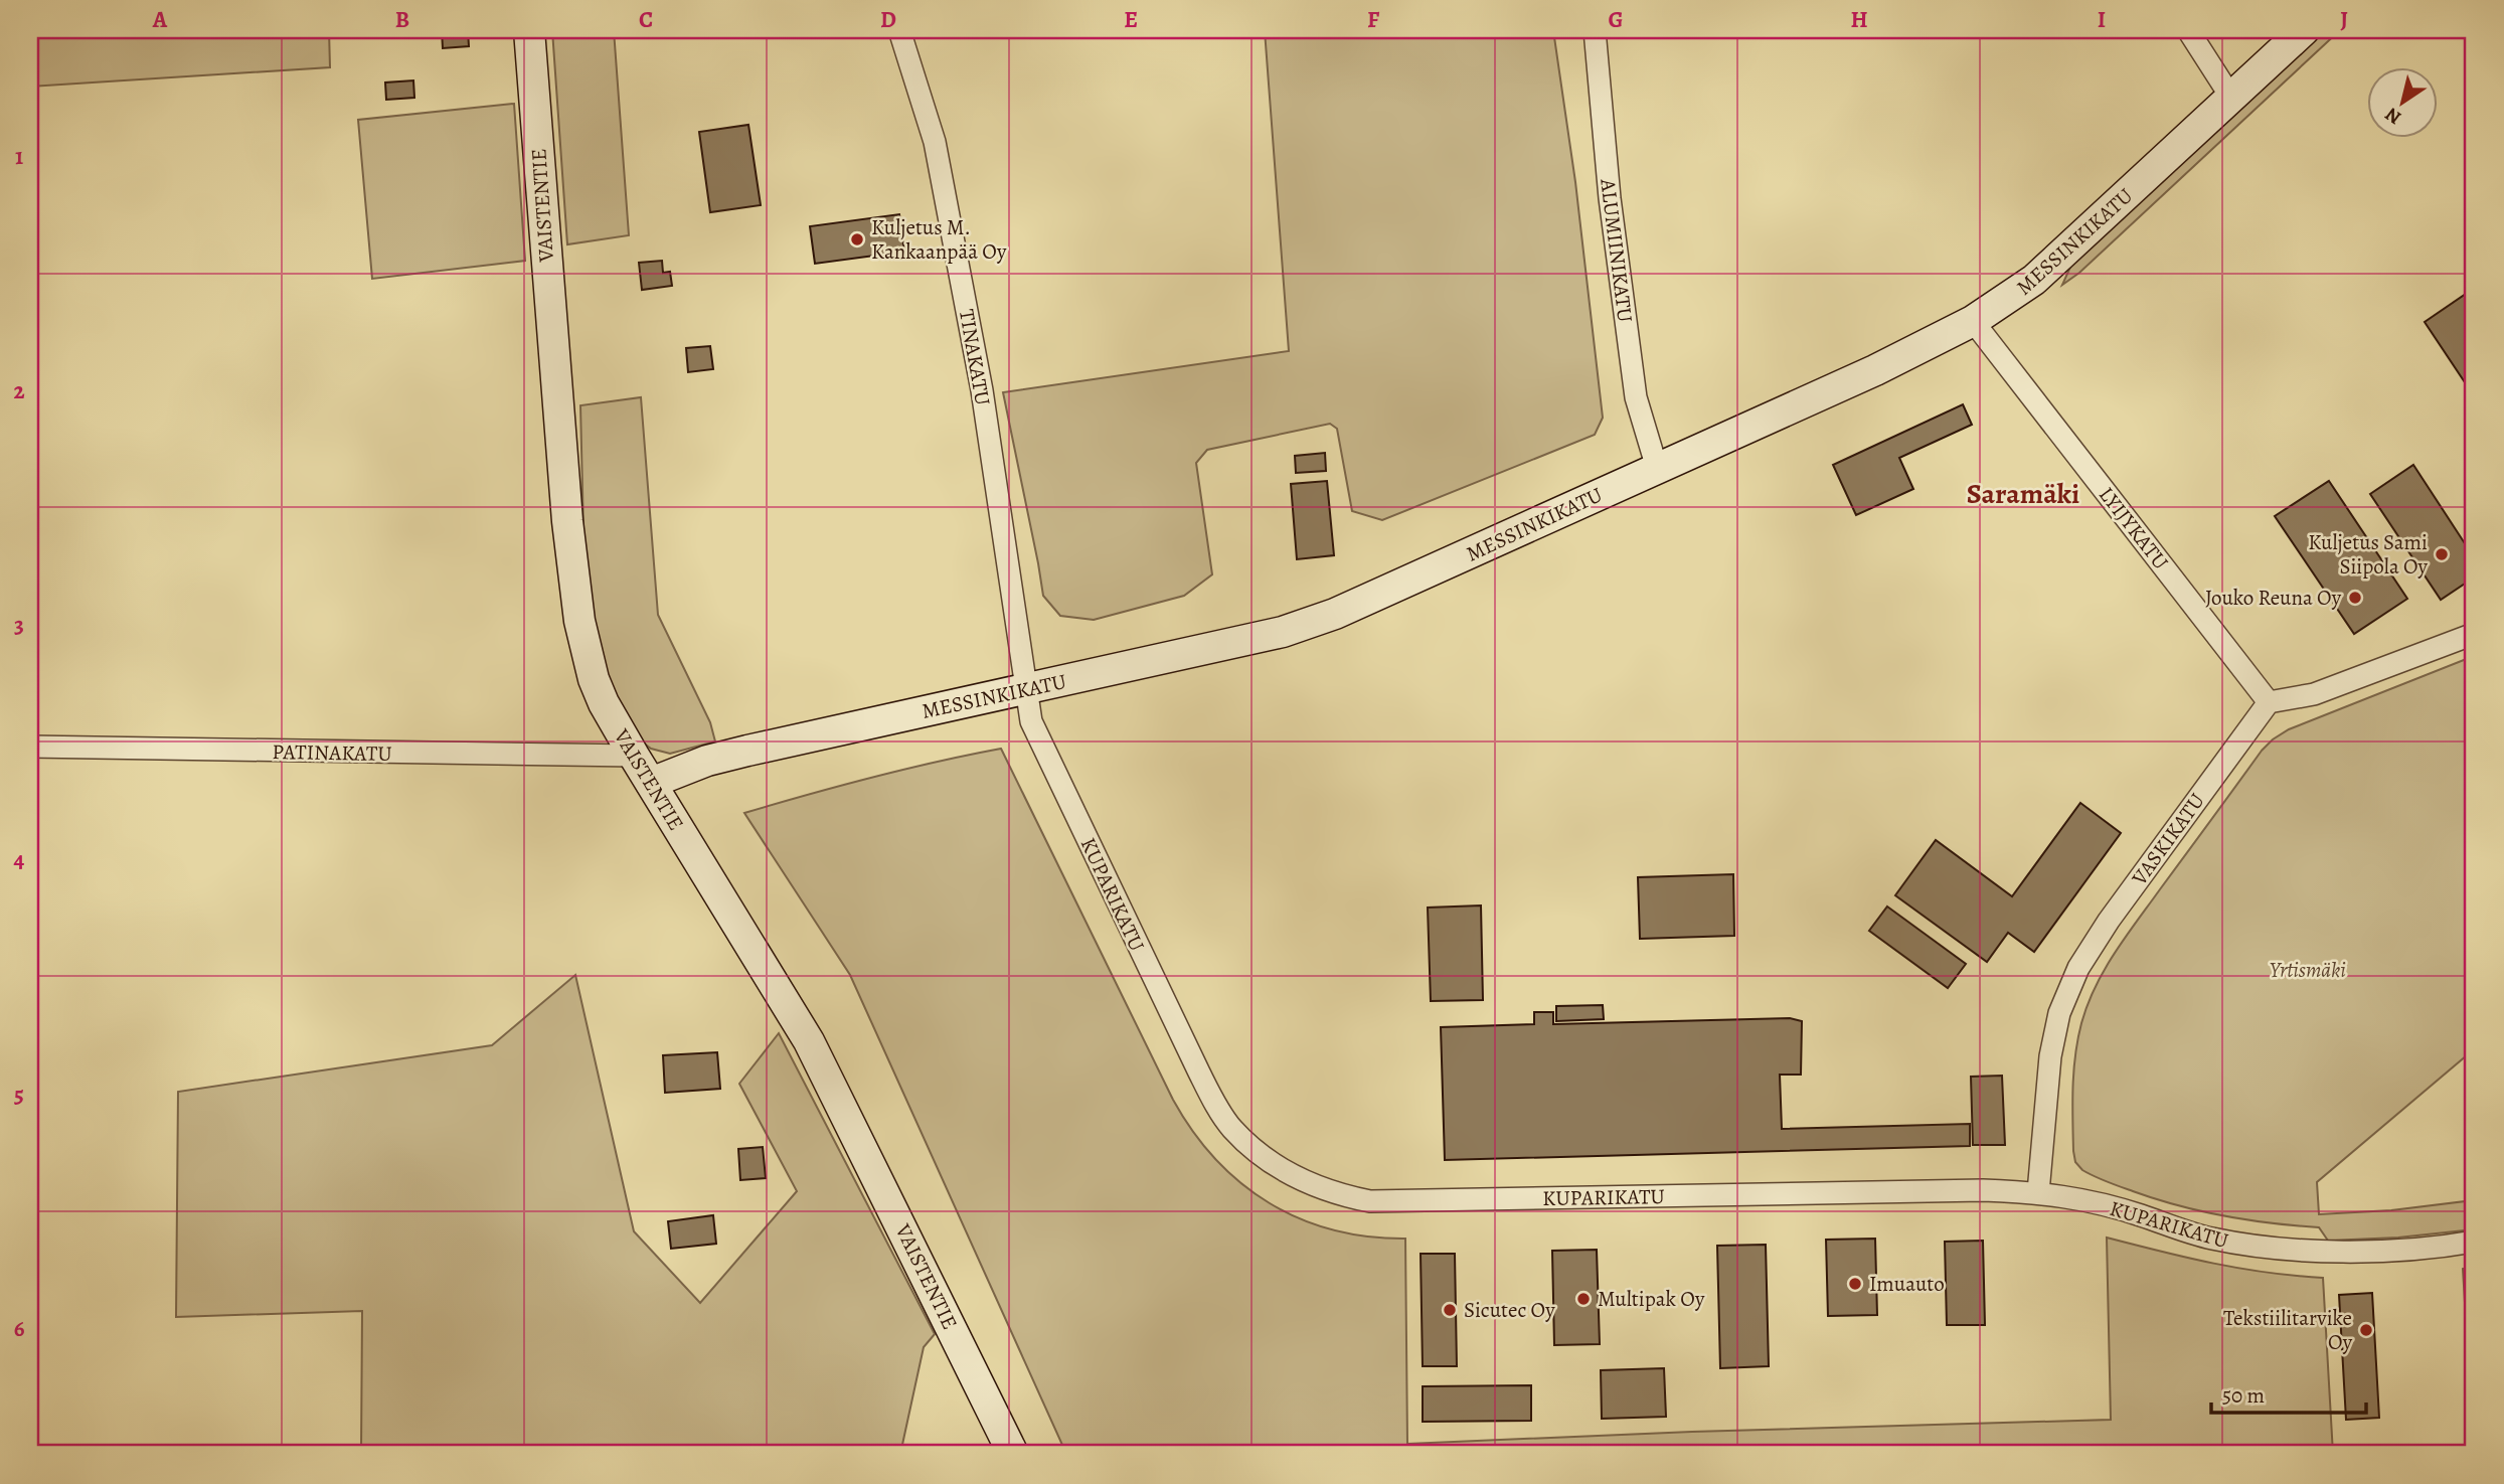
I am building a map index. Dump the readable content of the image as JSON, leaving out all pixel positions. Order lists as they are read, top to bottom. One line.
{"streets":{"street":["VAISTENTIE","MESSINKIKATU","ALUMIINIKATU","TINAKATU","LYIJYKATU","PATINAKATU","VASKIKATU","KUPARIKATU"]},"crossings":[["VAISTENTIE","MESSINKIKATU"],["VAISTENTIE","PATINAKATU"],["MESSINKIKATU","ALUMIINIKATU"],["MESSINKIKATU","TINAKATU"],["MESSINKIKATU","LYIJYKATU"],["MESSINKIKATU","KUPARIKATU"],["TINAKATU","KUPARIKATU"],["LYIJYKATU","VASKIKATU"],["VASKIKATU","KUPARIKATU"]],"districts":["Saramäki"],"parks":["Yrtismäki"],"places":["Kuljetus M. Kankaanpää Oy","Kuljetus Sami Siipola Oy","Jouko Reuna Oy","Imuauto","Multipak Oy","Sicutec Oy","Tekstiilitarvike Oy"],"scale_bar":"50 m","north":"bottom left","grid":{"columns":["A","B","C","D","E","F","G","H","I","J"],"rows":["1","2","3","4","5","6"]}}
